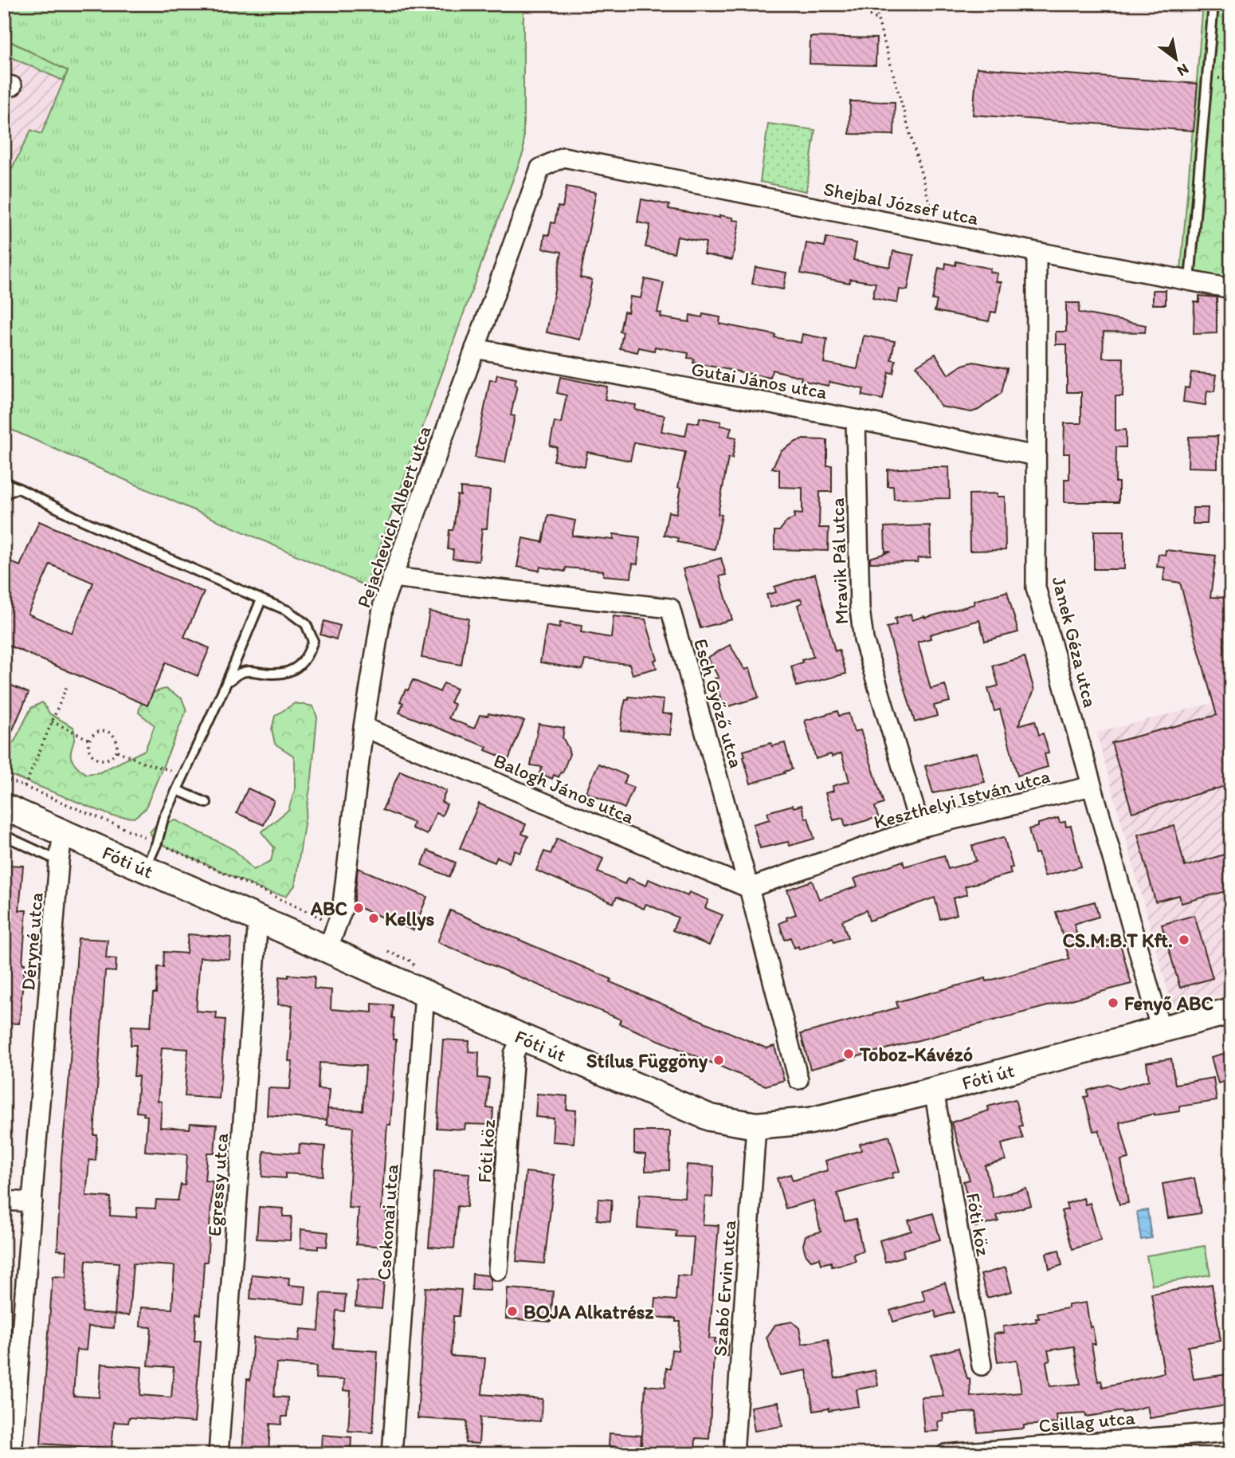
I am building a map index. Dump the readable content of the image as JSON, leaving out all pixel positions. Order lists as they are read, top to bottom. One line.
{"streets":{"main road":["Fóti út"],"street":["Shejbal József utca","Gutai János utca","Pejachevich Albert utca","Mravik Pál utca","Janek Géza utca","Esch Győző utca","Balogh János utca","Keszthelyi István utca","Déryné utca","Fóti köz","Egressy utca","Csokonai utca","Szabó Ervin utca","Csillag utca"]},"crossings":[["Shejbal József utca","Pejachevich Albert utca"],["Shejbal József utca","Janek Géza utca"],["Gutai János utca","Pejachevich Albert utca"],["Gutai János utca","Mravik Pál utca"],["Gutai János utca","Janek Géza utca"],["Pejachevich Albert utca","Esch Győző utca"],["Pejachevich Albert utca","Balogh János utca"],["Pejachevich Albert utca","Fóti út"],["Mravik Pál utca","Keszthelyi István utca"],["Janek Géza utca","Keszthelyi István utca"],["Janek Géza utca","Fóti út"],["Esch Győző utca","Balogh János utca"],["Esch Győző utca","Keszthelyi István utca"],["Balogh János utca","Keszthelyi István utca"],["Fóti út","Déryné utca"],["Fóti út","Fóti köz"],["Fóti út","Egressy utca"],["Fóti út","Csokonai utca"],["Fóti út","Szabó Ervin utca"]],"places":["ABC","Kellys","CS.M.B.T Kft.","Fenyő ABC","Toboz-Kávézó","Stílus Függöny","BOJA Alkatrész"],"north":"bottom right"}
